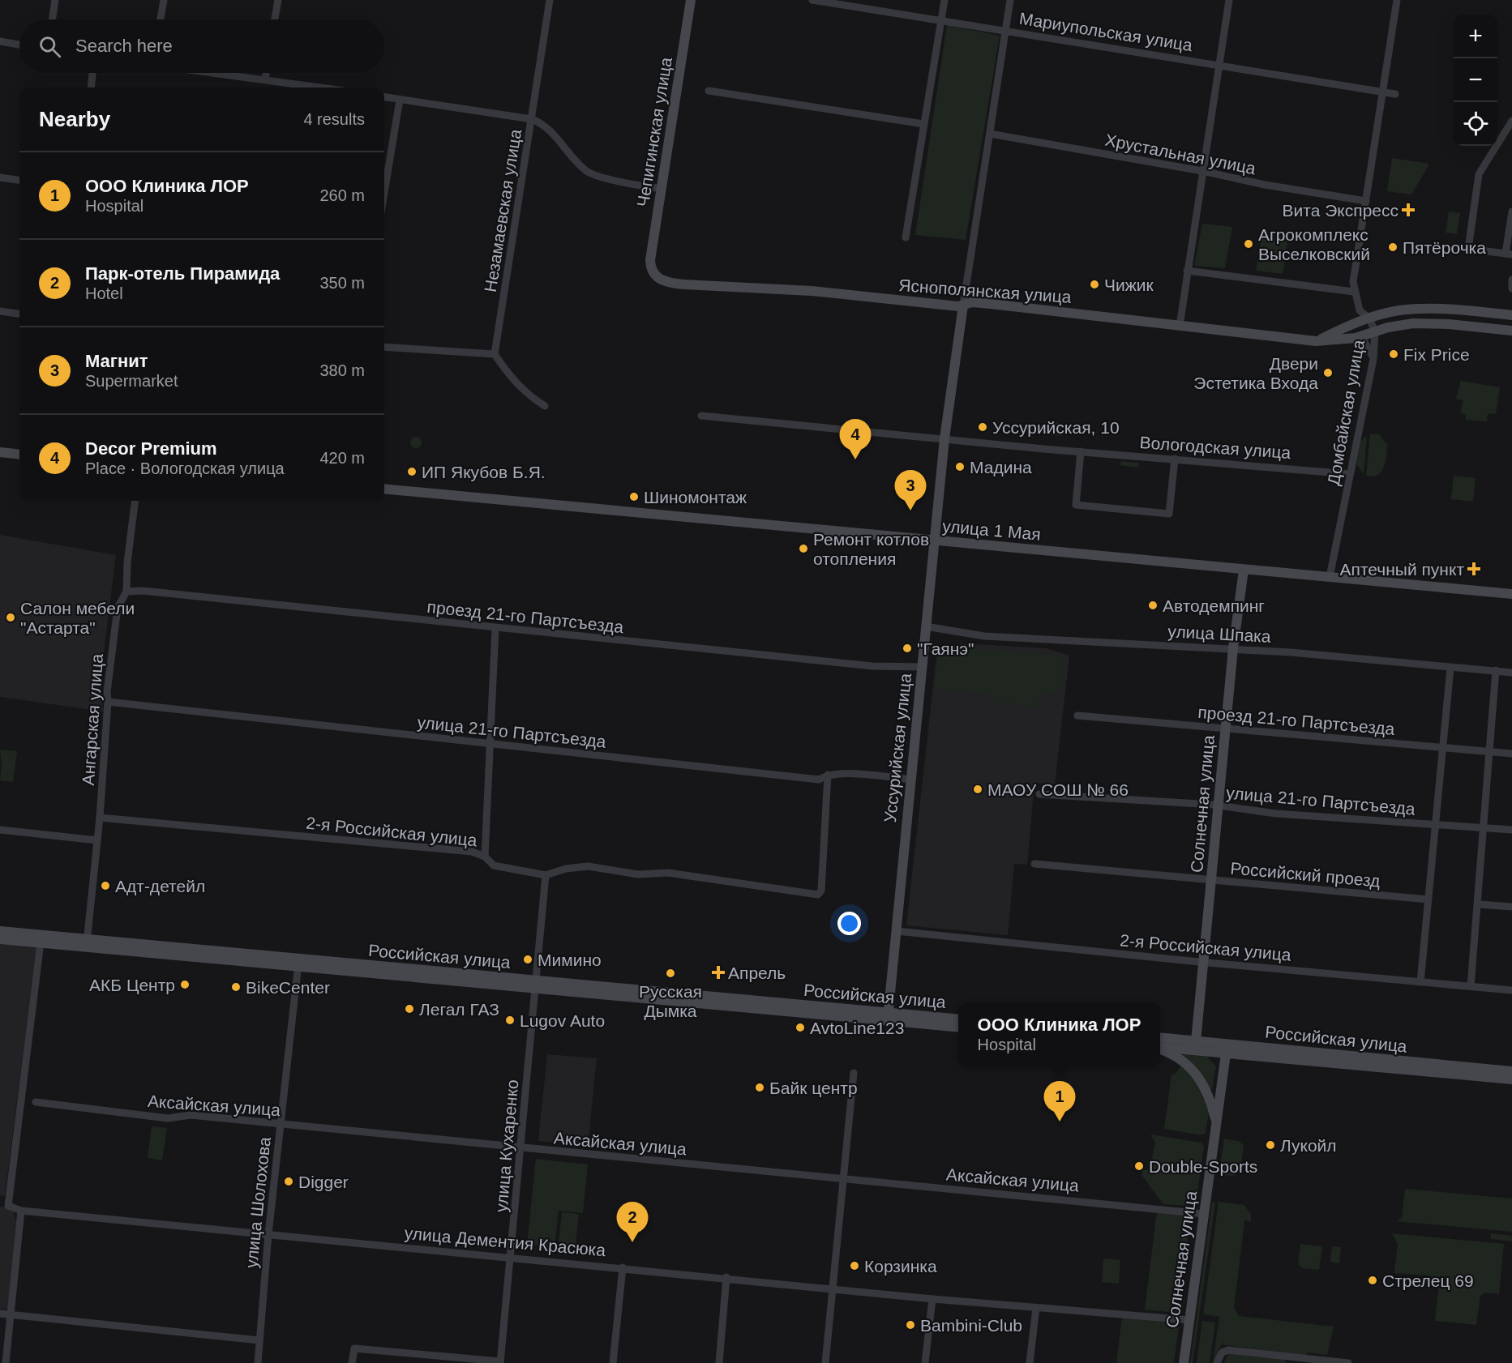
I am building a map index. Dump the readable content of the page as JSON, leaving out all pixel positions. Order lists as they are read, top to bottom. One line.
{"streets":{"street":["Мариупольская улица","Чепигинская улица","Хрустальная улица","Незамаевская улица","Яснополянская улица","Домбайская улица","Вологодская улица","улица 1 Мая","проезд 21-го Партсъезда","улица Шпака","Ангарская улица","улица 21-го Партсъезда","Уссурийская улица","Солнечная улица","2-я Российская улица","Российский проезд","Российская улица","Аксайская улица","улица Кухаренко","улица Шолохова","улица Дементия Красюка"]},"crossings":[["Мариупольская улица","Домбайская улица"],["Чепигинская улица","Яснополянская улица"],["Хрустальная улица","Домбайская улица"],["Яснополянская улица","Домбайская улица"],["Яснополянская улица","Уссурийская улица"],["Домбайская улица","Вологодская улица"],["Домбайская улица","улица 1 Мая"],["Вологодская улица","Уссурийская улица"],["улица 1 Мая","Уссурийская улица"],["улица 1 Мая","Солнечная улица"],["проезд 21-го Партсъезда","Ангарская улица"],["проезд 21-го Партсъезда","Уссурийская улица"],["проезд 21-го Партсъезда","Солнечная улица"],["улица Шпака","Уссурийская улица"],["улица Шпака","Солнечная улица"],["Ангарская улица","улица 21-го Партсъезда"],["Ангарская улица","2-я Российская улица"],["Ангарская улица","Российская улица"],["улица 21-го Партсъезда","Уссурийская улица"],["улица 21-го Партсъезда","Солнечная улица"],["улица 21-го Партсъезда","2-я Российская улица"],["Уссурийская улица","2-я Российская улица"],["Уссурийская улица","Российская улица"],["Солнечная улица","2-я Российская улица"],["Солнечная улица","Российский проезд"],["Солнечная улица","Российская улица"],["Солнечная улица","Аксайская улица"],["Солнечная улица","улица Дементия Красюка"],["2-я Российская улица","улица Кухаренко"],["Российская улица","улица Кухаренко"],["Российская улица","улица Шолохова"],["Аксайская улица","улица Кухаренко"],["Аксайская улица","улица Шолохова"],["улица Кухаренко","улица Дементия Красюка"],["улица Шолохова","улица Дементия Красюка"]],"places":{"health":["Вита Экспресс","Аптечный пункт","Апрель"],"other":["Агрокомплекс Выселковский","Пятёрочка","Чижик","Fix Price","Двери Эстетика Входа","Уссурийская, 10","Мадина","ИП Якубов Б.Я.","Шиномонтаж","Ремонт котлов отопления","Автодемпинг","Салон мебели \"Астарта\"","\"Гаянэ\"","МАОУ СОШ № 66","Адт-детейл","Мимино","Русская Дымка","АКБ Центр","BikeCenter","Легал ГАЗ","Lugov Auto","AvtoLine123","Байк центр","Лукойл","Double-Sports","Digger","Корзинка","Стрелец 69","Bambini-Club"]},"page":{"map_buttons":["+","−"],"search":"Search here","heading":["Nearby","4 results"],"list":[{"mark":"1","name":"ООО Клиника ЛОР","note":"Hospital","value":"260 m"},{"mark":"2","name":"Парк-отель Пирамида","note":"Hotel","value":"350 m"},{"mark":"3","name":"Магнит","note":"Supermarket","value":"380 m"},{"mark":"4","name":"Decor Premium","note":"Place · Вологодская улица","value":"420 m"}],"pins":["4","3","1","2"],"popup":["ООО Клиника ЛОР","Hospital"]}}
